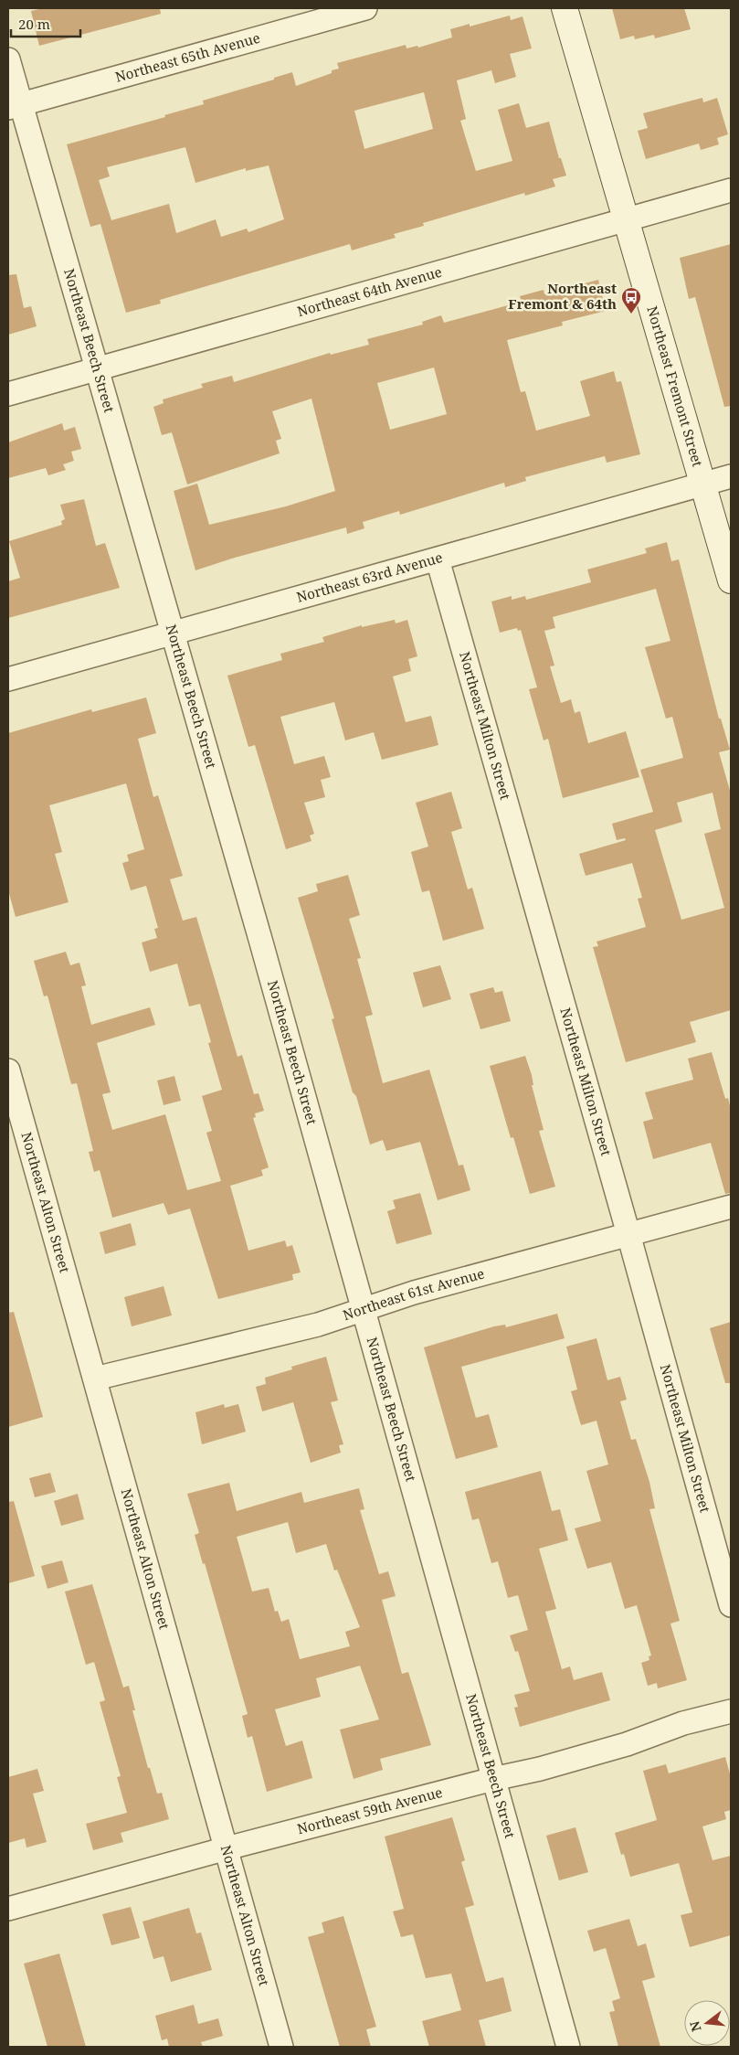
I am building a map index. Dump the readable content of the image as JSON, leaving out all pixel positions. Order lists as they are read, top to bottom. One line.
{"streets":{"main road":["Northeast Fremont Street"],"street":["Northeast 65th Avenue","Northeast 64th Avenue","Northeast Beech Street","Northeast 63rd Avenue","Northeast Milton Street","Northeast Alton Street","Northeast 61st Avenue","Northeast 59th Avenue"]},"crossings":[["Northeast 65th Avenue","Northeast Beech Street"],["Northeast 64th Avenue","Northeast Beech Street"],["Northeast 64th Avenue","Northeast Fremont Street"],["Northeast Beech Street","Northeast 63rd Avenue"],["Northeast Beech Street","Northeast 61st Avenue"],["Northeast Beech Street","Northeast 59th Avenue"],["Northeast Fremont Street","Northeast 63rd Avenue"],["Northeast 63rd Avenue","Northeast Milton Street"],["Northeast Milton Street","Northeast 61st Avenue"],["Northeast Alton Street","Northeast 61st Avenue"],["Northeast Alton Street","Northeast 59th Avenue"]],"places":{"bus stop":["Northeast Fremont & 64th"]},"scale_bar":"20 m","north":"left"}
